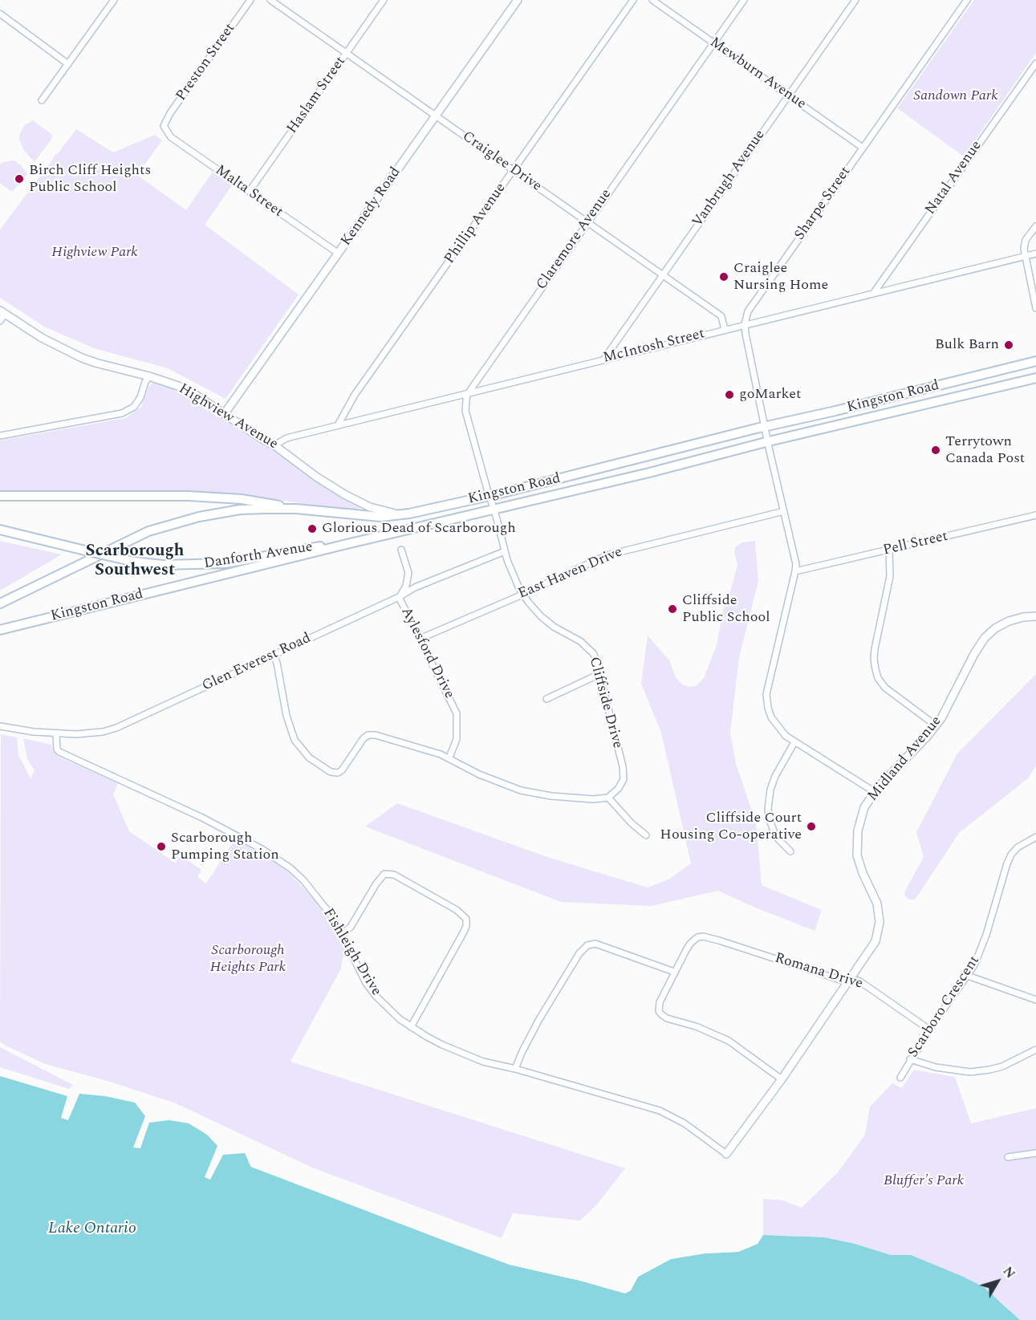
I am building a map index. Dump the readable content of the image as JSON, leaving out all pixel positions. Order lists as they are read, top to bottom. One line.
{"streets":{"main road":["Kingston Road","Danforth Avenue"],"street":["Preston Street","Mewburn Avenue","Haslam Street","Craiglee Drive","Natal Avenue","Vanbrugh Avenue","Malta Street","Sharpe Street","Kennedy Road","Phillip Avenue","Claremore Avenue","McIntosh Street","Highview Avenue","Pell Street","East Haven Drive","Aylesford Drive","Glen Everest Road","Cliffside Drive","Midland Avenue","Fishleigh Drive","Romana Drive","Scarboro Crescent"]},"crossings":[["Preston Street","Malta Street"],["Mewburn Avenue","Vanbrugh Avenue"],["Mewburn Avenue","Sharpe Street"],["Mewburn Avenue","Claremore Avenue"],["Haslam Street","Craiglee Drive"],["Haslam Street","Malta Street"],["Craiglee Drive","Vanbrugh Avenue"],["Craiglee Drive","Kennedy Road"],["Craiglee Drive","Phillip Avenue"],["Craiglee Drive","Claremore Avenue"],["Craiglee Drive","McIntosh Street"],["Natal Avenue","McIntosh Street"],["Vanbrugh Avenue","McIntosh Street"],["Malta Street","Kennedy Road"],["Sharpe Street","McIntosh Street"],["Kennedy Road","Highview Avenue"],["Phillip Avenue","McIntosh Street"],["Claremore Avenue","McIntosh Street"],["McIntosh Street","Highview Avenue"],["Kingston Road","Highview Avenue"],["Kingston Road","Danforth Avenue"],["Kingston Road","Cliffside Drive"],["East Haven Drive","Aylesford Drive"],["East Haven Drive","Cliffside Drive"],["Aylesford Drive","Glen Everest Road"],["Glen Everest Road","Cliffside Drive"],["Glen Everest Road","Fishleigh Drive"],["Midland Avenue","Fishleigh Drive"],["Midland Avenue","Romana Drive"],["Romana Drive","Scarboro Crescent"]],"districts":["Scarborough Southwest"],"water":["Lake Ontario"],"parks":["Sandown Park","Highview Park","Scarborough Heights Park","Bluffer's Park"],"places":["Birch Cliff Heights Public School","Craiglee Nursing Home","Bulk Barn","goMarket","Terrytown Canada Post","Glorious Dead of Scarborough","Cliffside Public School","Cliffside Court Housing Co-operative","Scarborough Pumping Station"],"north":"top right"}
